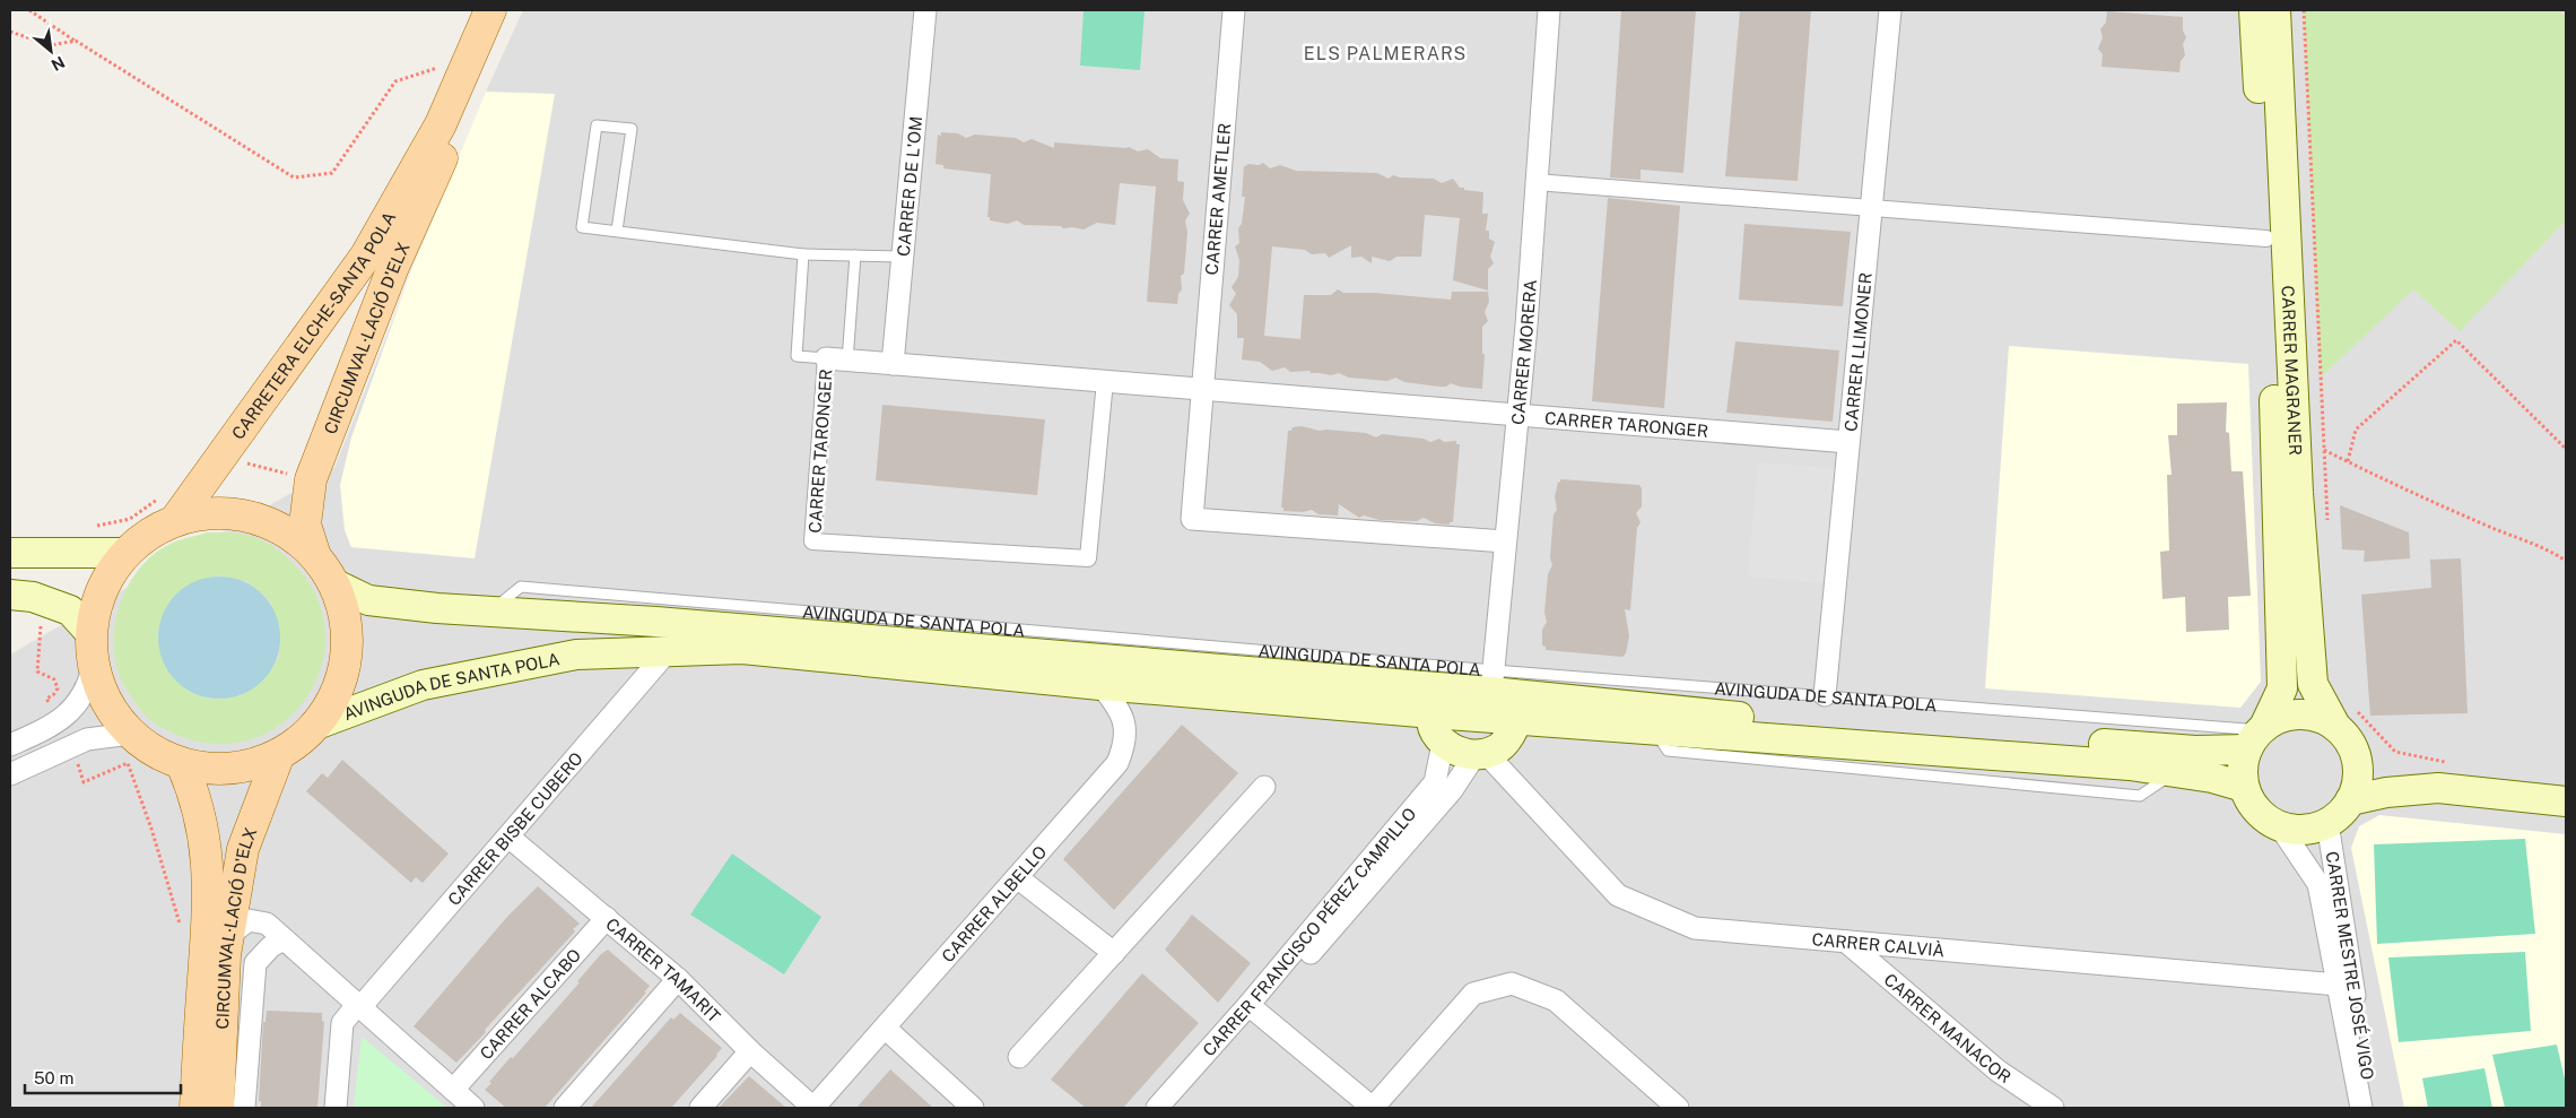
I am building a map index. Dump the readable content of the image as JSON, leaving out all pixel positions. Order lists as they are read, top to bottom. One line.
{"streets":{"main road":["CARRETERA ELCHE-SANTA POLA","CIRCUMVAL·LACIÓ D'ELX","CARRER MAGRANER","AVINGUDA DE SANTA POLA"],"street":["CARRER DE L'OM","CARRER AMETLER","CARRER MORERA","CARRER LLIMONER","CARRER TARONGER","CARRER BISBE CUBERO","CARRER ALBELLO","CARRER FRANCISCO PÉREZ CAMPILLO","CARRER CALVIÀ","CARRER MESTRE JOSÉ VIGO","CARRER TAMARIT","CARRER ALCABO","CARRER MANACOR"]},"crossings":[["CARRER DE L'OM","CARRER TARONGER"],["CARRER AMETLER","CARRER TARONGER"],["CARRETERA ELCHE-SANTA POLA","CIRCUMVAL·LACIÓ D'ELX"],["CARRER MORERA","CARRER TARONGER"],["CARRER MORERA","AVINGUDA DE SANTA POLA"],["CARRER LLIMONER","CARRER TARONGER"],["CARRER LLIMONER","AVINGUDA DE SANTA POLA"],["CARRER MAGRANER","AVINGUDA DE SANTA POLA"],["CARRER MAGRANER","CARRER MESTRE JOSÉ VIGO"],["AVINGUDA DE SANTA POLA","CARRER BISBE CUBERO"],["AVINGUDA DE SANTA POLA","CARRER ALBELLO"],["AVINGUDA DE SANTA POLA","CARRER MESTRE JOSÉ VIGO"],["CARRER BISBE CUBERO","CARRER TAMARIT"],["CARRER ALBELLO","CARRER TAMARIT"],["CARRER FRANCISCO PÉREZ CAMPILLO","CARRER CALVIÀ"],["CARRER CALVIÀ","CARRER MESTRE JOSÉ VIGO"],["CARRER CALVIÀ","CARRER MANACOR"],["CARRER TAMARIT","CARRER ALCABO"]],"districts":["ELS PALMERARS"],"scale_bar":"50 m","north":"bottom right"}
